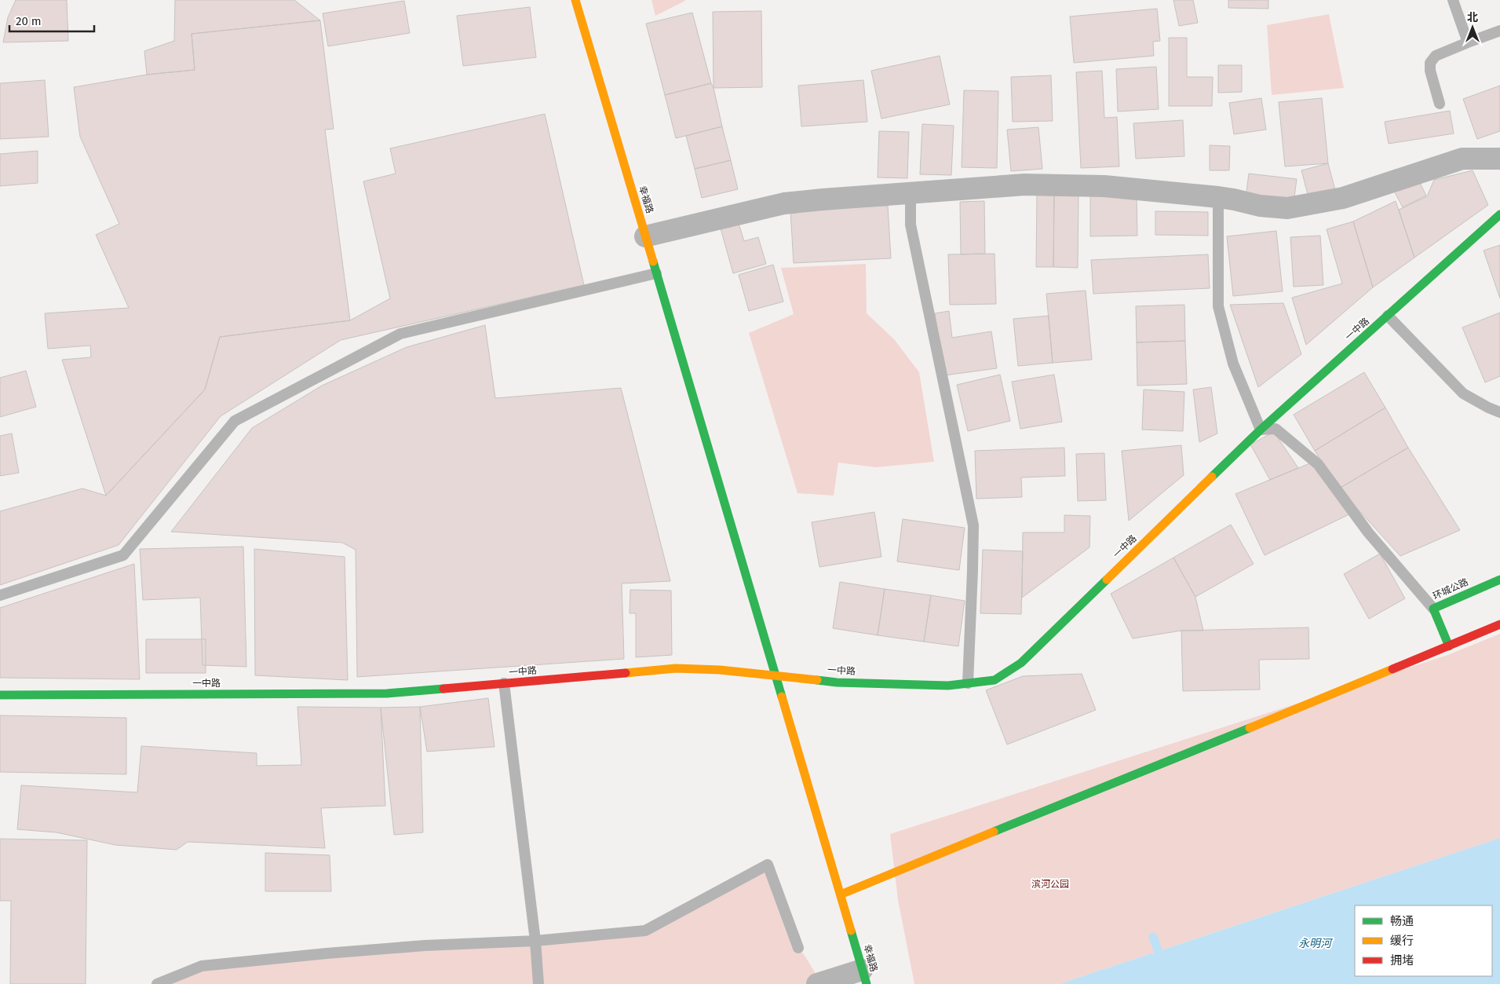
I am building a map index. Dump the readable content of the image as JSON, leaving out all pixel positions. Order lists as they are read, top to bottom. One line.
{"streets":{"main road":["幸福路","一中路","环城公路"]},"crossings":[["幸福路","一中路"]],"water":["永明河"],"parks":["滨河公园"],"legend":["畅通","缓行","拥堵"],"scale_bar":"20 m","north":"top"}
